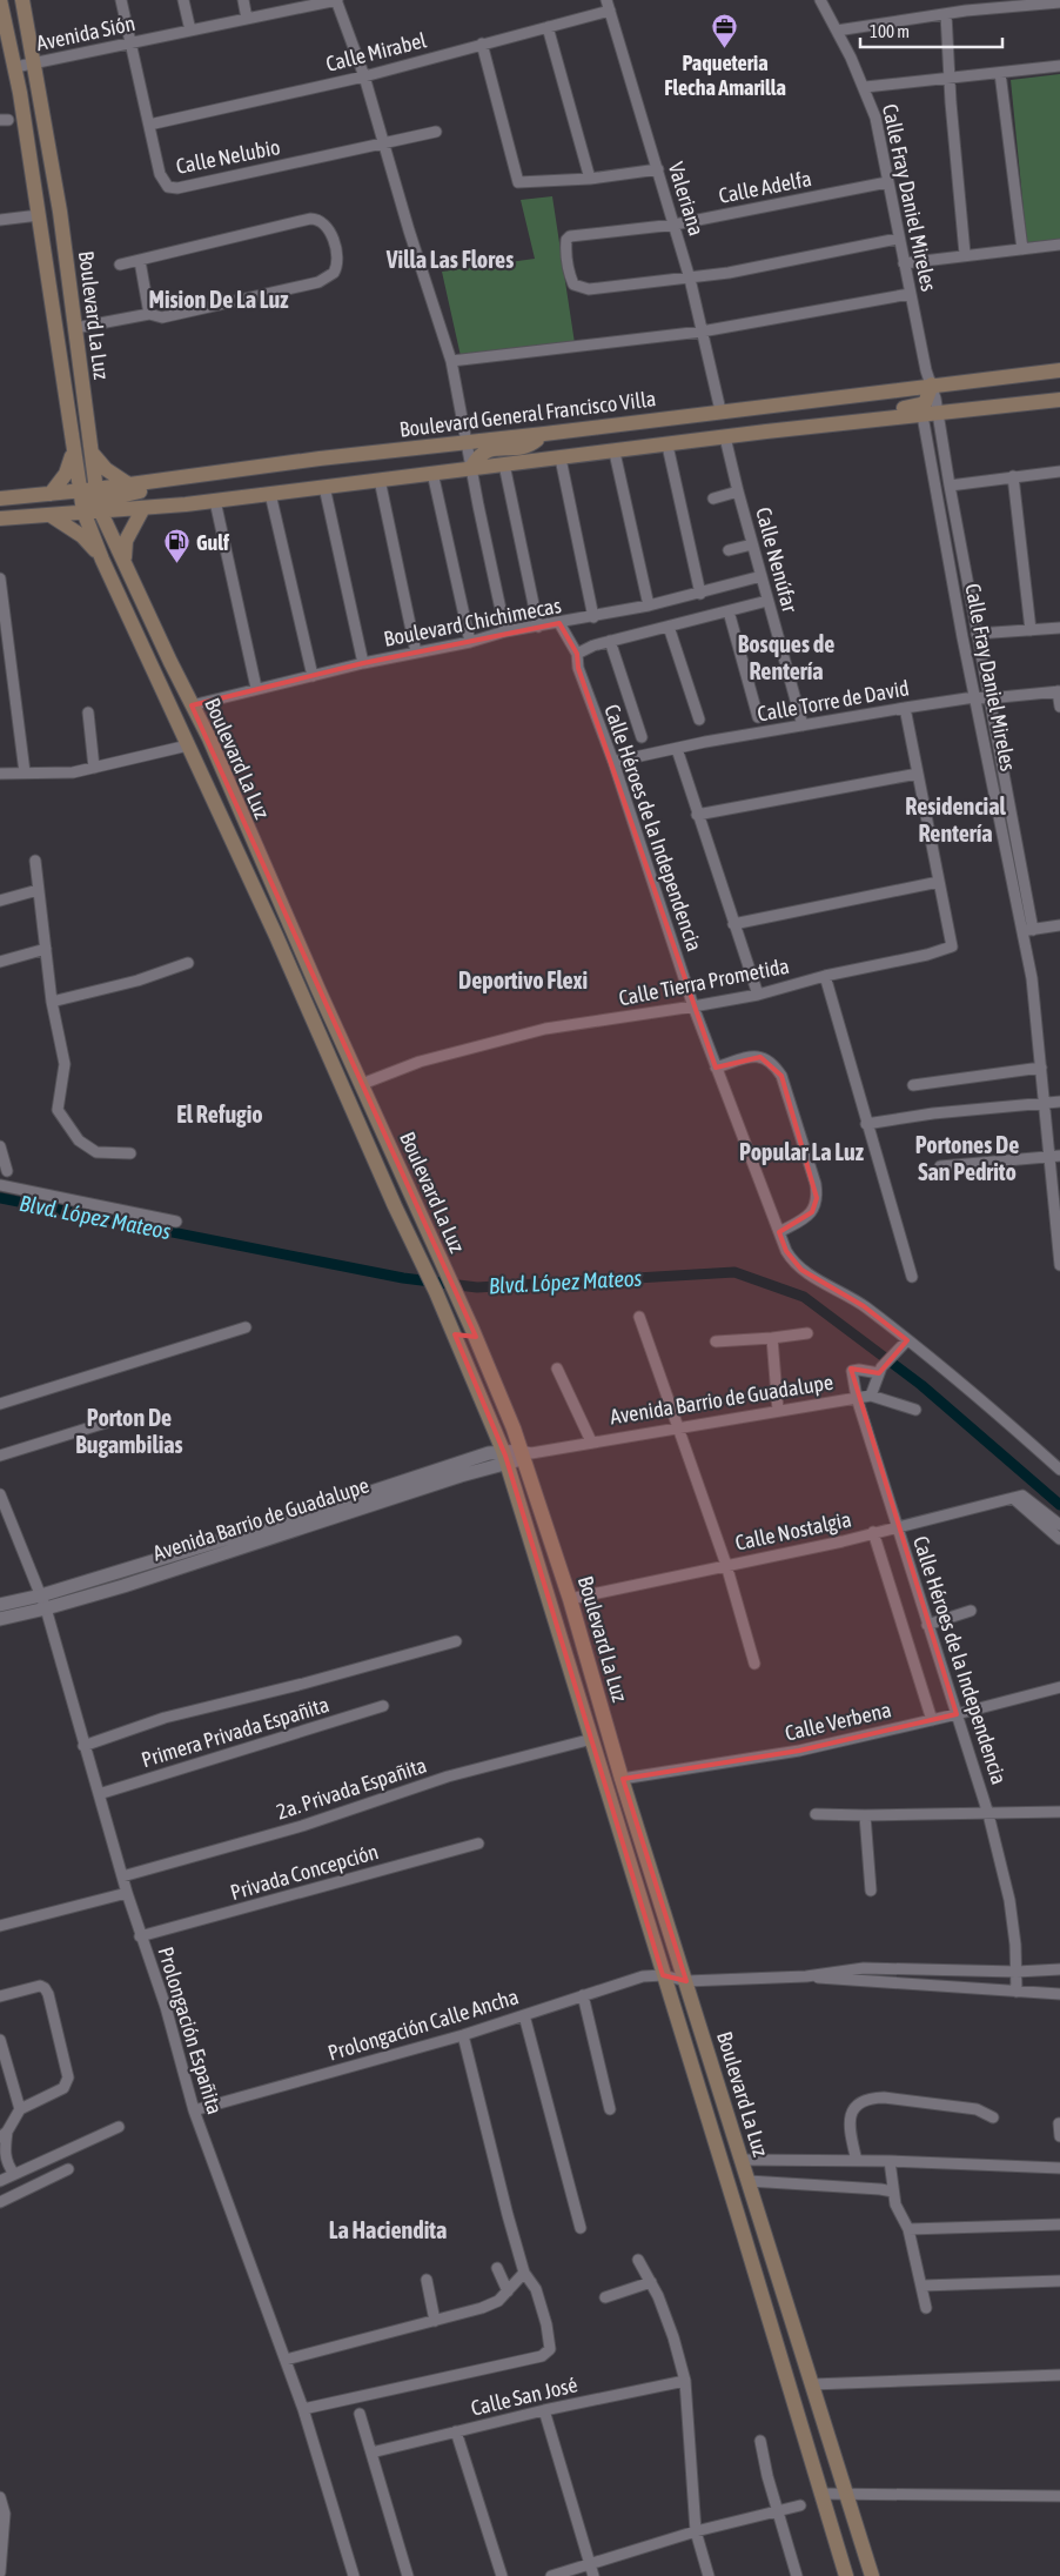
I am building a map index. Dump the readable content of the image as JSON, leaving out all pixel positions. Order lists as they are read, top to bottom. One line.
{"streets":{"main road":["Boulevard La Luz","Boulevard General Francisco Villa"],"street":["Avenida Sión","Calle Mirabel","Calle Nelubio","Calle Adelfa","Calle Fray Daniel Mireles","Valeriana","Calle Nenúfar","Boulevard Chichimecas","Calle Torre de David","Calle Héroes de la Independencia","Calle Tierra Prometida","Avenida Barrio de Guadalupe","Calle Nostalgia","Calle Verbena","Primera Privada Españita","2a. Privada Españita","Privada Concepción","Prolongación Calle Ancha","Prolongación Españita","Calle San José"]},"crossings":[["Avenida Sión","Calle Nelubio"],["Avenida Sión","Boulevard La Luz"],["Calle Mirabel","Calle Nelubio"],["Calle Mirabel","Valeriana"],["Calle Adelfa","Calle Fray Daniel Mireles"],["Calle Adelfa","Valeriana"],["Calle Fray Daniel Mireles","Boulevard General Francisco Villa"],["Calle Fray Daniel Mireles","Calle Torre de David"],["Valeriana","Boulevard General Francisco Villa"],["Boulevard La Luz","Boulevard General Francisco Villa"],["Boulevard La Luz","Boulevard Chichimecas"],["Boulevard La Luz","Calle Tierra Prometida"],["Boulevard La Luz","Avenida Barrio de Guadalupe"],["Boulevard La Luz","Calle Nostalgia"],["Boulevard La Luz","Calle Verbena"],["Boulevard La Luz","2a. Privada Españita"],["Boulevard La Luz","Prolongación Calle Ancha"],["Boulevard General Francisco Villa","Calle Nenúfar"],["Calle Nenúfar","Boulevard Chichimecas"],["Calle Nenúfar","Calle Torre de David"],["Calle Torre de David","Calle Héroes de la Independencia"],["Calle Héroes de la Independencia","Calle Tierra Prometida"],["Calle Héroes de la Independencia","Avenida Barrio de Guadalupe"],["Calle Héroes de la Independencia","Calle Nostalgia"],["Calle Héroes de la Independencia","Calle Verbena"],["Avenida Barrio de Guadalupe","Prolongación Españita"],["Primera Privada Españita","Prolongación Españita"],["2a. Privada Españita","Prolongación Españita"],["Privada Concepción","Prolongación Españita"],["Prolongación Calle Ancha","Prolongación Españita"]],"districts":["Villa Las Flores","Mision De La Luz","Bosques de Rentería","Residencial Rentería","Deportivo Flexi","El Refugio","Portones De San Pedrito","Popular La Luz","Porton De Bugambilias","La Haciendita"],"water":["Blvd. López Mateos"],"places":{"office":["Paqueteria Flecha Amarilla"],"fuel station":["Gulf"]},"scale_bar":"100 m"}
